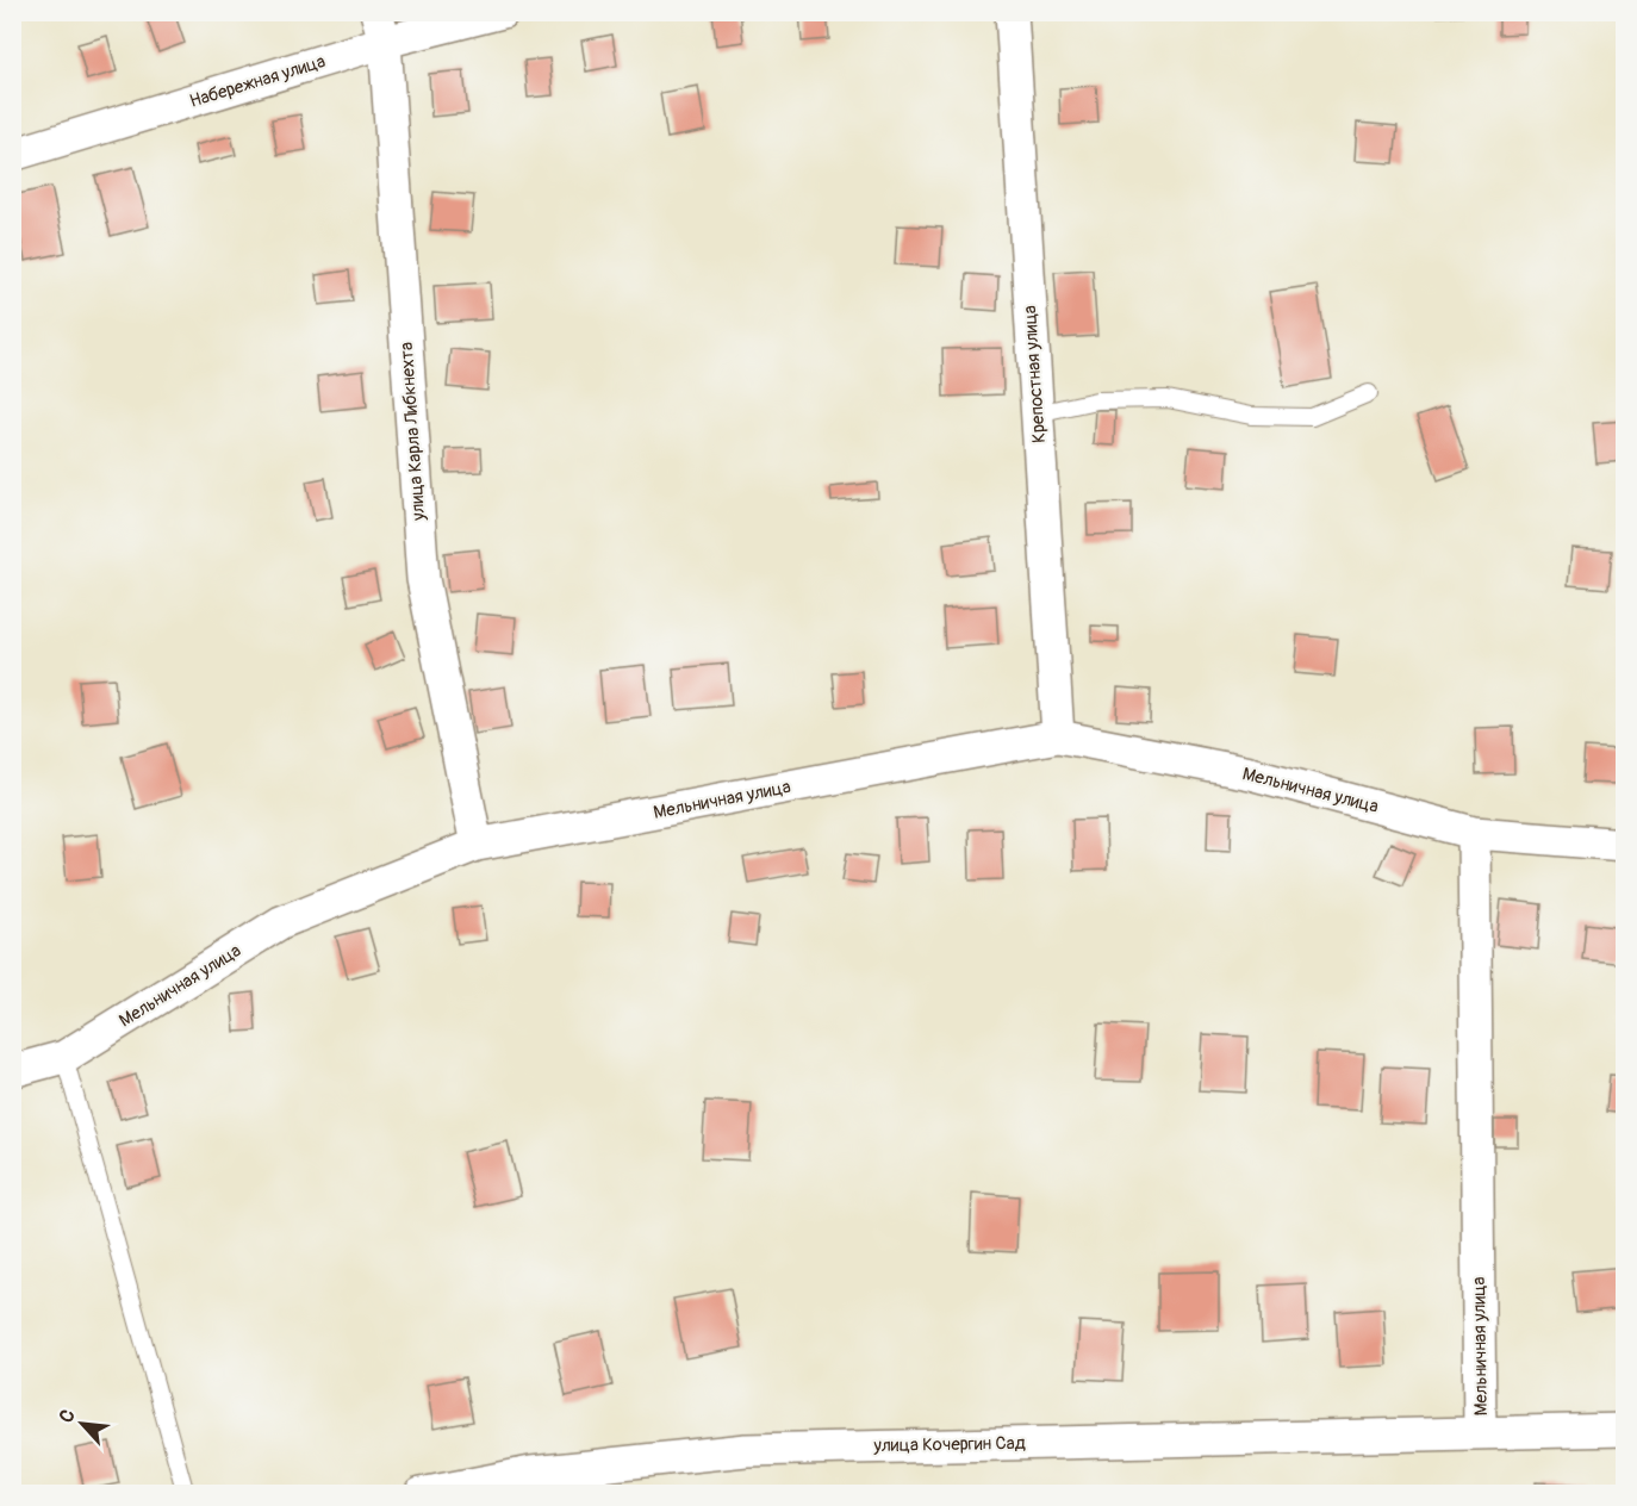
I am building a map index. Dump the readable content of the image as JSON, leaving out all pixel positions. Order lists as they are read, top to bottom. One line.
{"streets":{"street":["Набережная улица","Крепостная улица","улица Карла Либкнехта","Мельничная улица","улица Кочергин Сад"]},"crossings":[["Набережная улица","улица Карла Либкнехта"],["Крепостная улица","Мельничная улица"],["улица Карла Либкнехта","Мельничная улица"],["Мельничная улица","улица Кочергин Сад"]],"north":"top left"}
